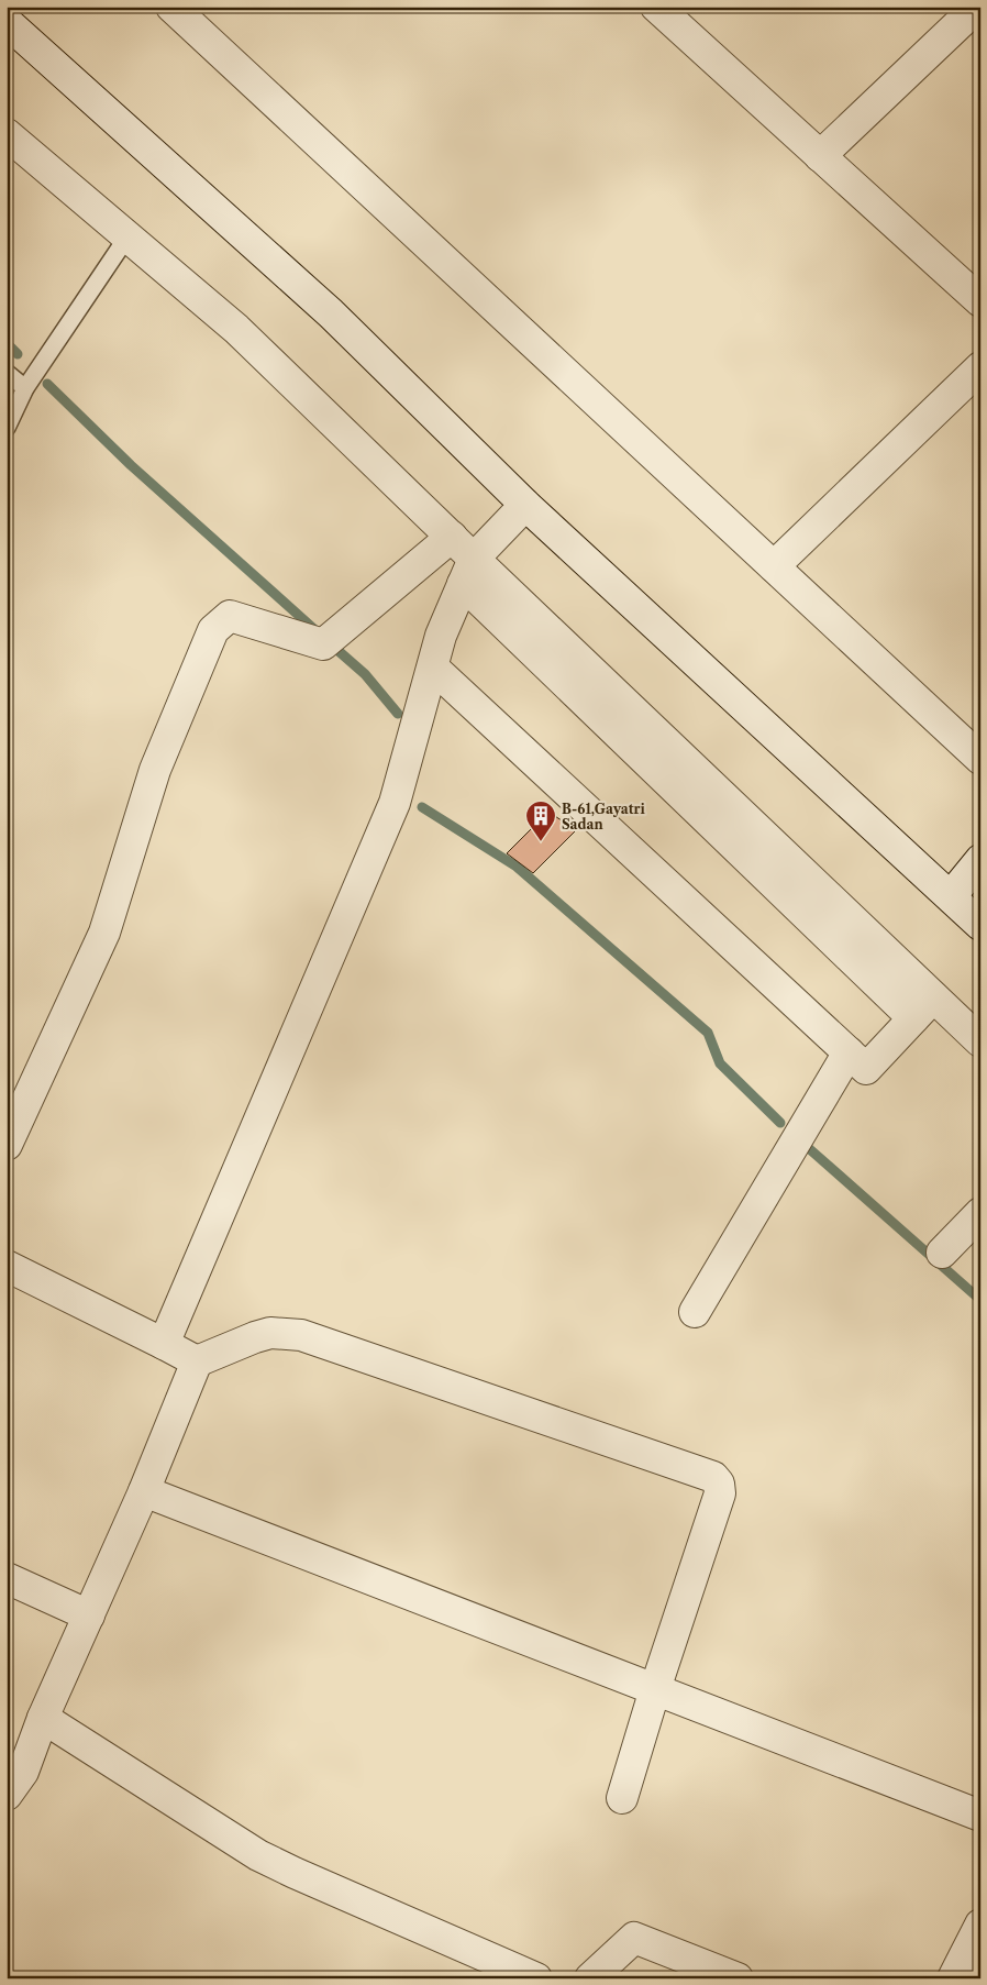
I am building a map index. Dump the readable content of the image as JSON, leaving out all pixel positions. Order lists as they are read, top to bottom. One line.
{"places":{"building":["B-61,Gayatri Sadan"]}}
